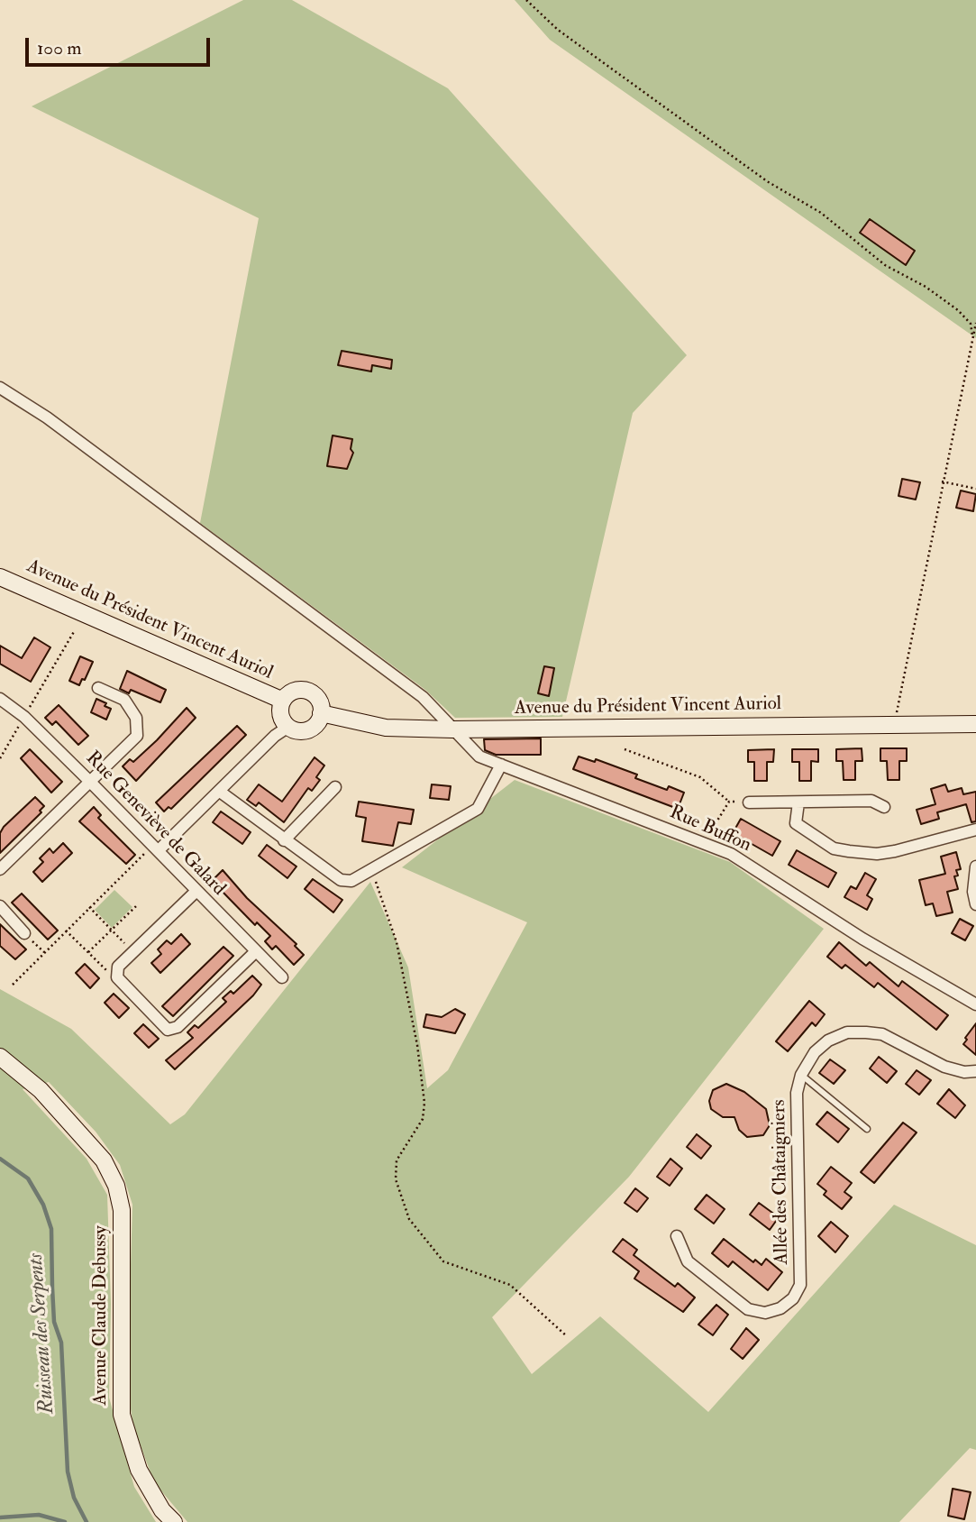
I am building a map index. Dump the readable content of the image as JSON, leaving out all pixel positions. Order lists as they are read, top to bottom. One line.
{"streets":{"main road":["Avenue du Président Vincent Auriol","Avenue Claude Debussy"],"street":["Rue Geneviève de Galard","Rue Buffon","Allée des Châtaigniers"]},"crossings":[["Avenue du Président Vincent Auriol","Rue Buffon"]],"water":["Ruisseau des Serpents"],"scale_bar":"100 m"}
